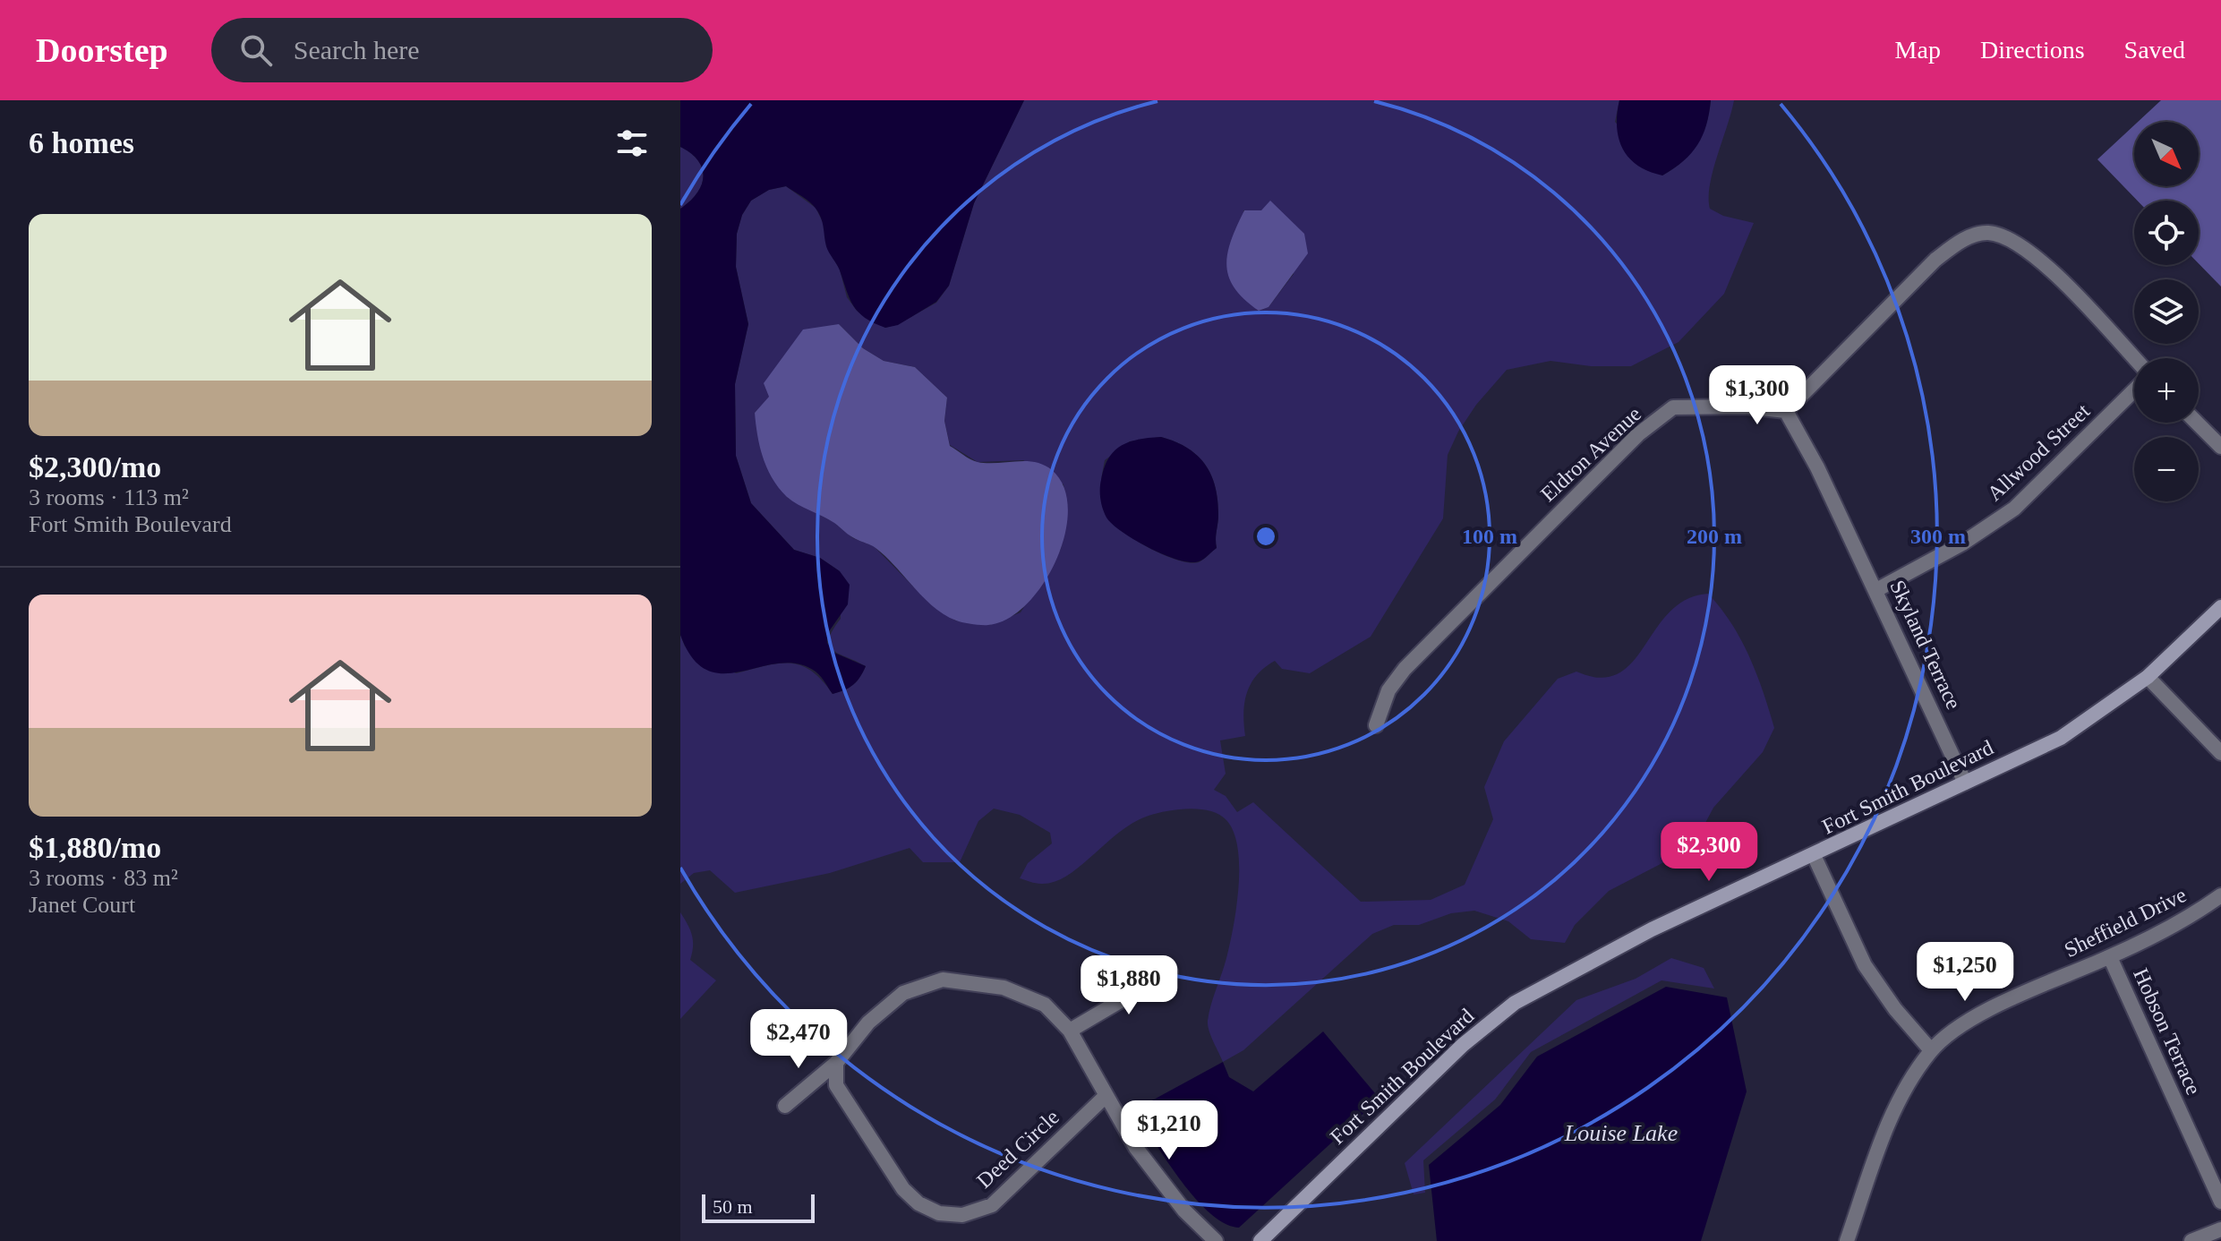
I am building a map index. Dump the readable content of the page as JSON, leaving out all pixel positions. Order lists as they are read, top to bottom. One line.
{"streets":{"street":["Allwood Street","Eldron Avenue","Skyland Terrace","Fort Smith Boulevard","Sheffield Drive","Hobson Terrace","Deed Circle"]},"crossings":[["Allwood Street","Skyland Terrace"],["Eldron Avenue","Skyland Terrace"],["Skyland Terrace","Fort Smith Boulevard"],["Sheffield Drive","Hobson Terrace"]],"water":["Louise Lake"],"scale_bar":"50 m","north":"bottom right","page":{"header":"Doorstep","search":"Search here","nav":["Map","Directions","Saved"],"heading":"6 homes","map_buttons":["+","−"],"list":[{"name":"$2,300/mo","note":"3 rooms · 113 m² · Fort Smith Boulevard"},{"name":"$1,880/mo","note":"3 rooms · 83 m² · Janet Court"}],"price":["$1,300","$2,300","$1,250","$1,880","$2,470","$1,210"],"scale":"50 m"},"rings":["100 m","200 m","300 m"]}
